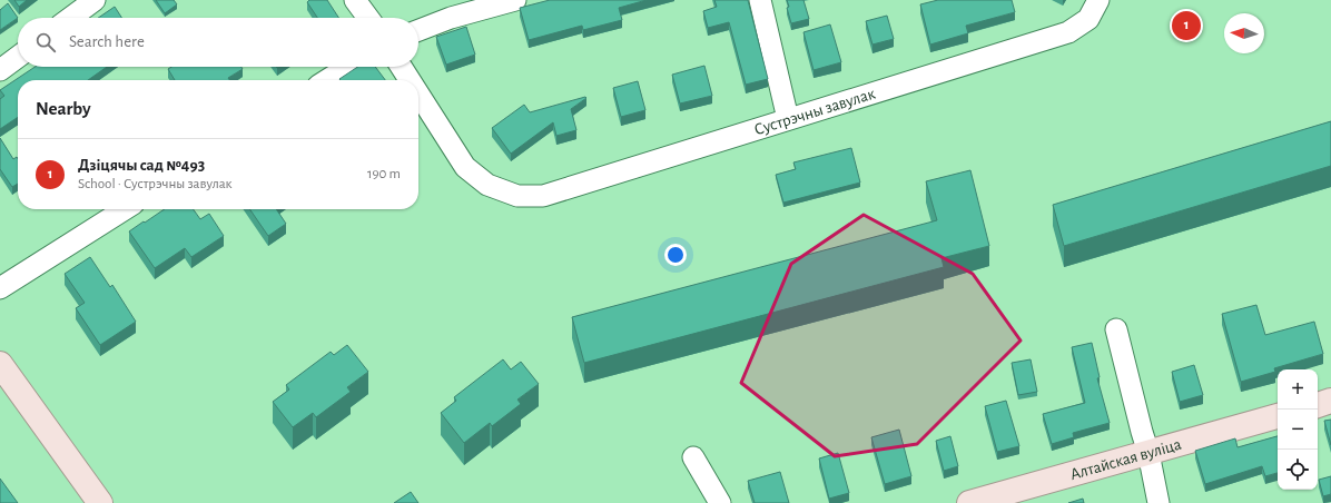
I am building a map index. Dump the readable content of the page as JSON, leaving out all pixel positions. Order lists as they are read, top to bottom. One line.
{"streets":{"main road":["Алтайская вуліца"],"street":["Сустрэчны завулак"]},"north":"left","page":{"pins":"1","search":"Search here","heading":"Nearby","list":[{"mark":"1","name":"Дзіцячы сад №493","note":"School · Сустрэчны завулак","value":"190 m"}],"map_buttons":["+","−"]}}
